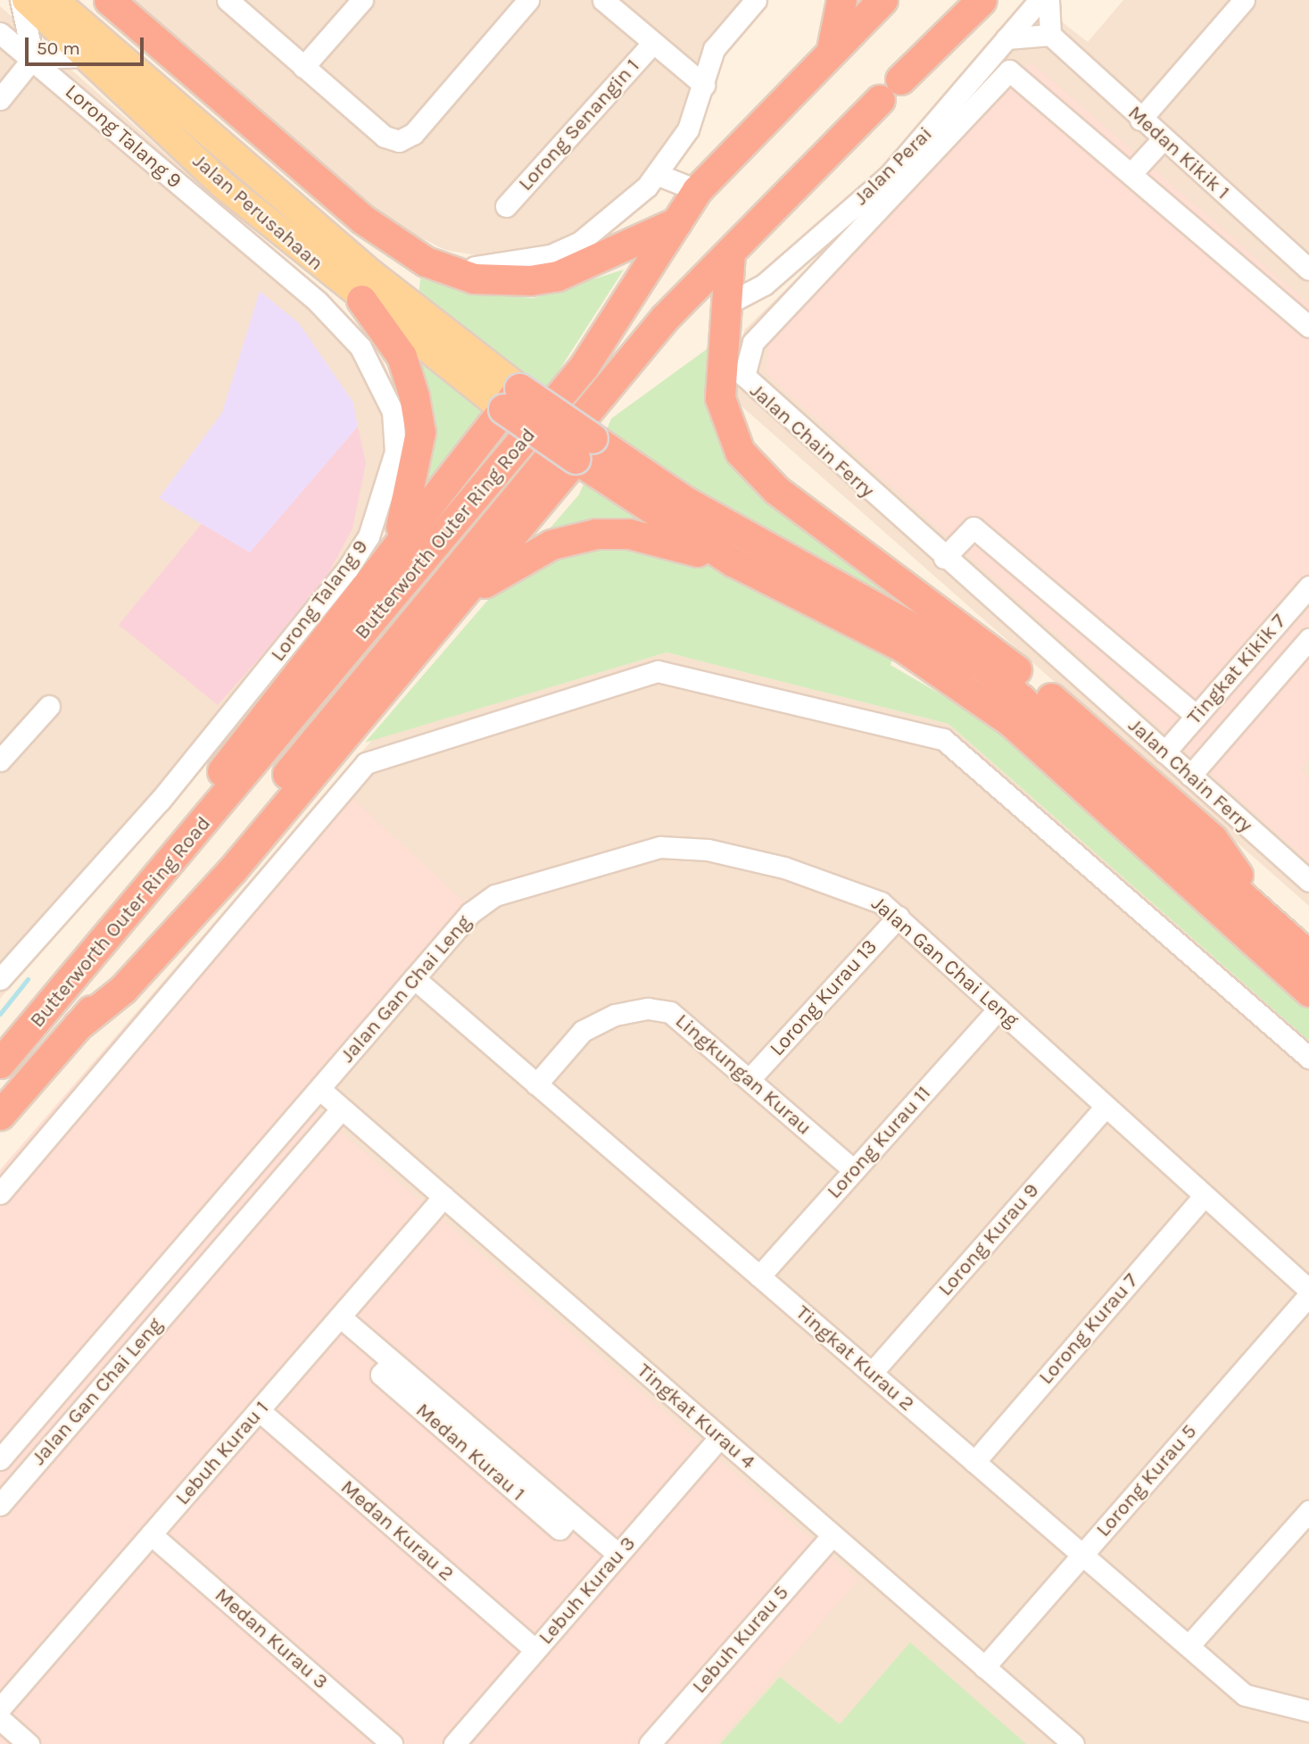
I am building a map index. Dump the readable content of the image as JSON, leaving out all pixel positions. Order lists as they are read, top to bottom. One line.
{"streets":{"highway":["Butterworth Outer Ring Road"],"main road":["Jalan Perusahaan"],"street":["Lorong Senangin 1","Lorong Talang 9","Medan Kikik 1","Jalan Perai","Jalan Chain Ferry","Tingkat Kikik 7","Jalan Gan Chai Leng","Lorong Kurau 13","Lingkungan Kurau","Lorong Kurau 11","Lorong Kurau 9","Lorong Kurau 7","Tingkat Kurau 2","Tingkat Kurau 4","Medan Kurau 1","Lebuh Kurau 1","Lorong Kurau 5","Medan Kurau 2","Lebuh Kurau 3","Medan Kurau 3","Lebuh Kurau 5"]},"crossings":[["Lorong Talang 9","Jalan Perusahaan"],["Jalan Chain Ferry","Tingkat Kikik 7"],["Jalan Gan Chai Leng","Lorong Kurau 13"],["Jalan Gan Chai Leng","Lorong Kurau 11"],["Jalan Gan Chai Leng","Lorong Kurau 9"],["Jalan Gan Chai Leng","Lorong Kurau 7"],["Jalan Gan Chai Leng","Tingkat Kurau 2"],["Jalan Gan Chai Leng","Tingkat Kurau 4"],["Lorong Kurau 13","Lingkungan Kurau"],["Lingkungan Kurau","Lorong Kurau 11"],["Lingkungan Kurau","Tingkat Kurau 2"],["Lorong Kurau 11","Tingkat Kurau 2"],["Lorong Kurau 9","Tingkat Kurau 2"],["Lorong Kurau 7","Tingkat Kurau 2"],["Tingkat Kurau 2","Lorong Kurau 5"],["Tingkat Kurau 4","Lebuh Kurau 1"],["Tingkat Kurau 4","Lorong Kurau 5"],["Tingkat Kurau 4","Lebuh Kurau 3"],["Tingkat Kurau 4","Lebuh Kurau 5"],["Medan Kurau 1","Lebuh Kurau 1"],["Medan Kurau 1","Lebuh Kurau 3"],["Lebuh Kurau 1","Medan Kurau 2"],["Lebuh Kurau 1","Medan Kurau 3"],["Medan Kurau 2","Lebuh Kurau 3"]],"scale_bar":"50 m"}
